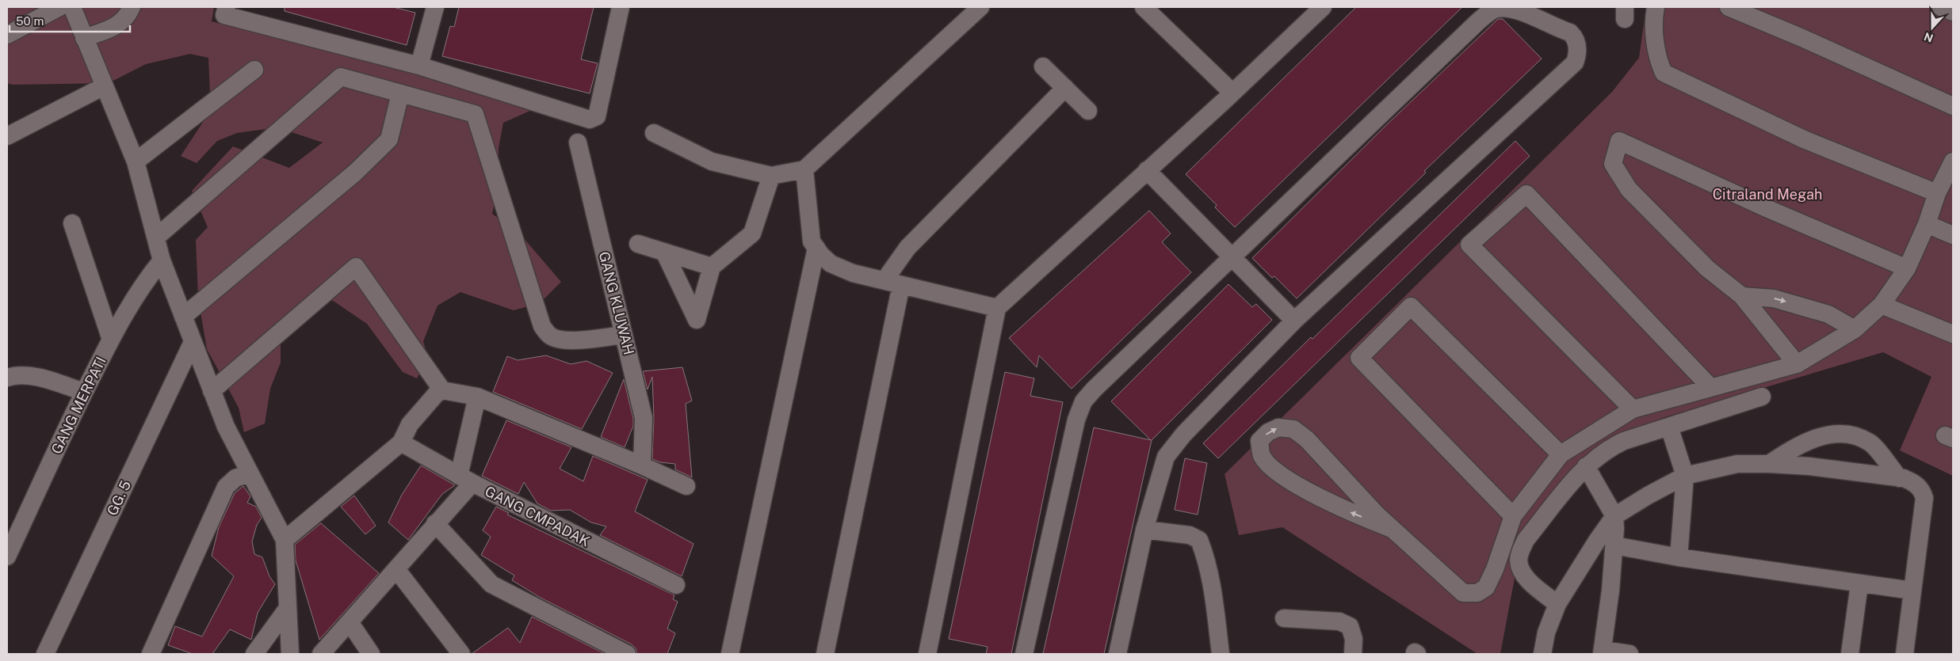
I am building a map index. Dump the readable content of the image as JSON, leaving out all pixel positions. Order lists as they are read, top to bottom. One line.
{"streets":{"street":["GANG KLUWAH","GANG MERPATI","GG. 5","GANG CMPADAK"]},"parks":["Citraland Megah"],"scale_bar":"50 m","north":"bottom"}
